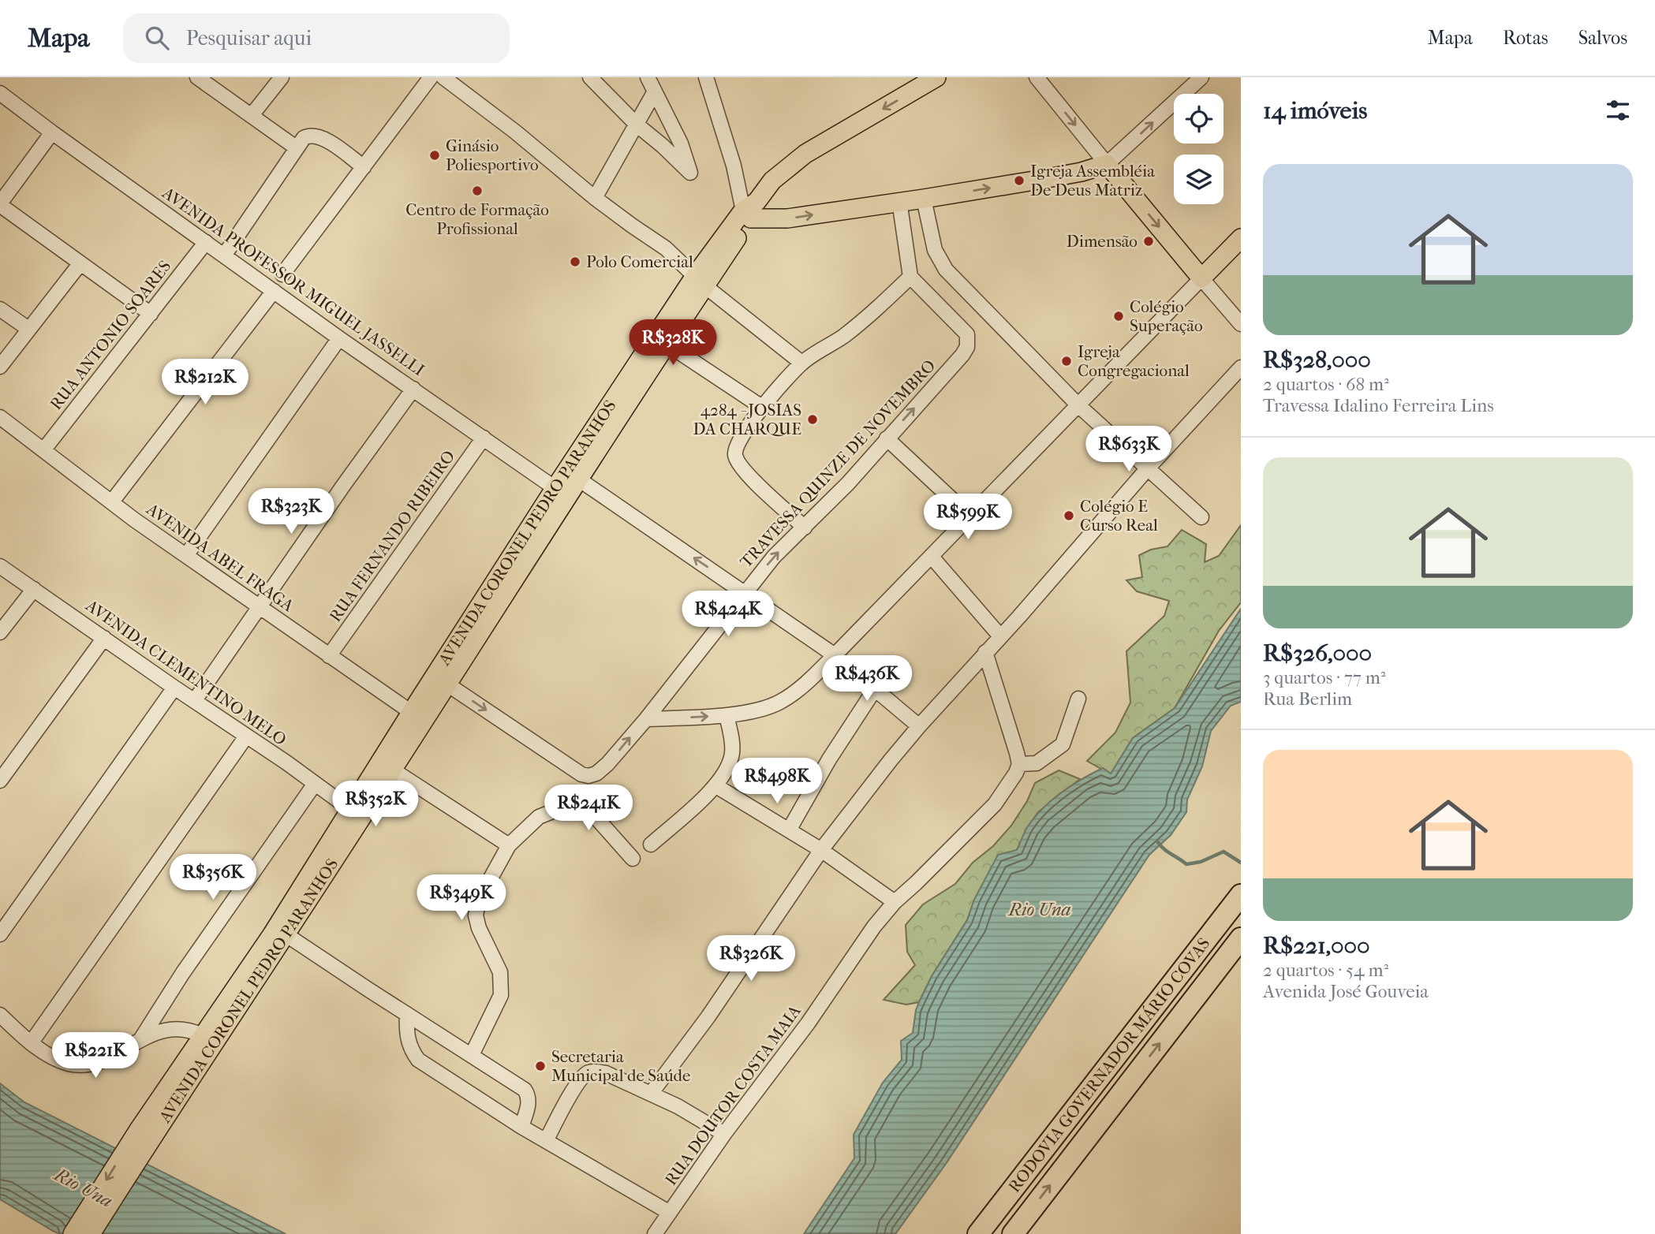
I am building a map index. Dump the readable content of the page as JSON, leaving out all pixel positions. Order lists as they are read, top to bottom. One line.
{"streets":{"highway":["RODOVIA GOVERNADOR MÁRIO COVAS"],"main road":["AVENIDA CORONEL PEDRO PARANHOS"],"street":["AVENIDA PROFESSOR MIGUEL JASSELLI","RUA ANTONIO SOARES","TRAVESSA QUINZE DE NOVEMBRO","RUA FERNANDO RIBEIRO","AVENIDA ABEL FRAGA","AVENIDA CLEMENTINO MELO","RUA DOUTOR COSTA MAIA"]},"crossings":[["AVENIDA PROFESSOR MIGUEL JASSELLI","RUA ANTONIO SOARES"],["AVENIDA PROFESSOR MIGUEL JASSELLI","AVENIDA CORONEL PEDRO PARANHOS"],["AVENIDA PROFESSOR MIGUEL JASSELLI","RUA FERNANDO RIBEIRO"],["RUA ANTONIO SOARES","AVENIDA ABEL FRAGA"],["TRAVESSA QUINZE DE NOVEMBRO","AVENIDA CORONEL PEDRO PARANHOS"],["AVENIDA CORONEL PEDRO PARANHOS","AVENIDA ABEL FRAGA"],["AVENIDA CORONEL PEDRO PARANHOS","AVENIDA CLEMENTINO MELO"],["RUA FERNANDO RIBEIRO","AVENIDA ABEL FRAGA"]],"water":["Rio Una"],"places":["Ginásio Poliesportivo","Igreja Assembléia De Deus Matriz","Centro de Formação Profissional","Dimensão","Polo Comercial","Colégio Superação","Igreja Congregacional","4284 - JOSIAS DA CHARQUE","Colégio E Curso Real","Secretaria Municipal de Saúde"],"page":{"header":"Mapa","search":"Pesquisar aqui","nav":["Mapa","Rotas","Salvos"],"heading":"14 imóveis","list":[{"name":"R$328,000","note":"2 quartos · 68 m² · Travessa Idalino Ferreira Lins"},{"name":"R$326,000","note":"3 quartos · 77 m² · Rua Berlim"},{"name":"R$221,000","note":"2 quartos · 54 m² · Avenida José Gouveia"}],"price":["R$328K","R$212K","R$633K","R$323K","R$599K","R$424K","R$436K","R$498K","R$352K","R$241K","R$356K","R$349K","R$326K","R$221K"]}}
